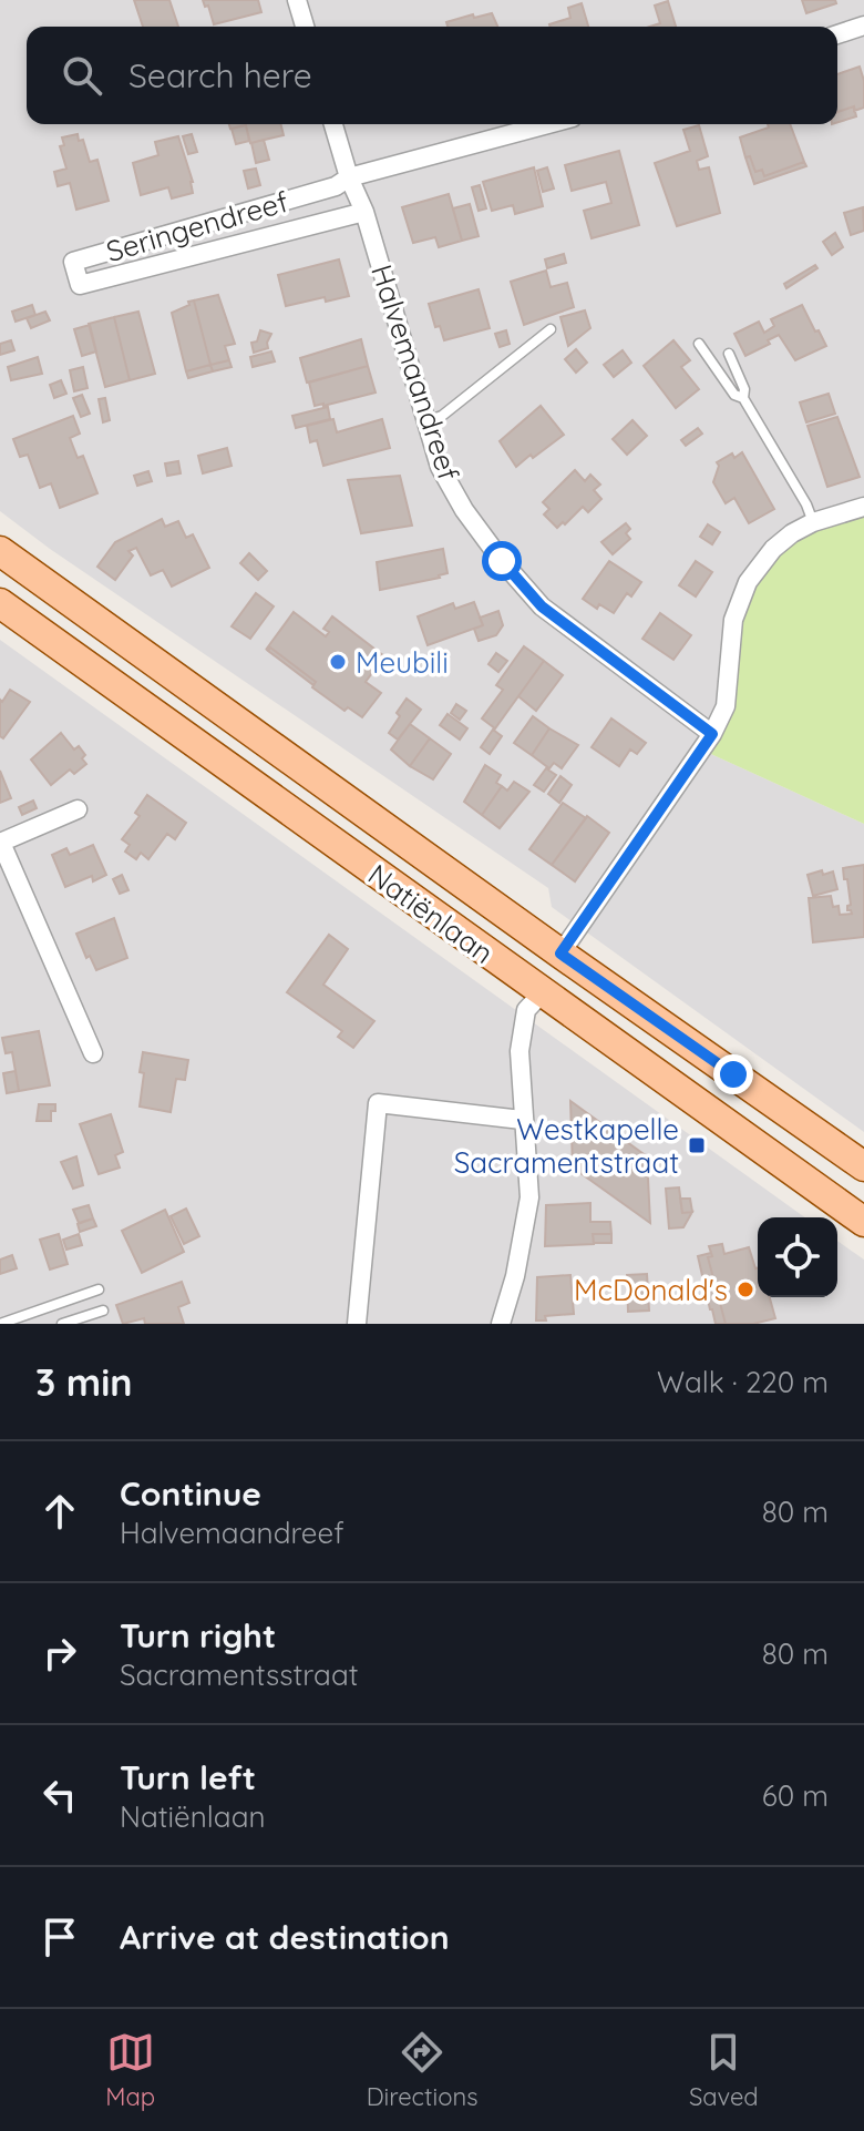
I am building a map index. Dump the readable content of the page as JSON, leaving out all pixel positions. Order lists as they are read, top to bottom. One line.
{"streets":{"main road":["Natiënlaan"],"street":["Seringendreef","Halvemaandreef"]},"crossings":[["Seringendreef","Halvemaandreef"]],"places":{"other":["Meubili","McDonald's"],"transit":["Westkapelle Sacramentstraat"]},"page":{"search":"Search here","heading":["3 min","Walk · 220 m"],"list":[["Continue","Halvemaandreef","80 m"],["Turn right","Sacramentsstraat","80 m"],["Turn left","Natiënlaan","60 m"],"Arrive at destination"],"nav":["Map","Directions","Saved"]}}
